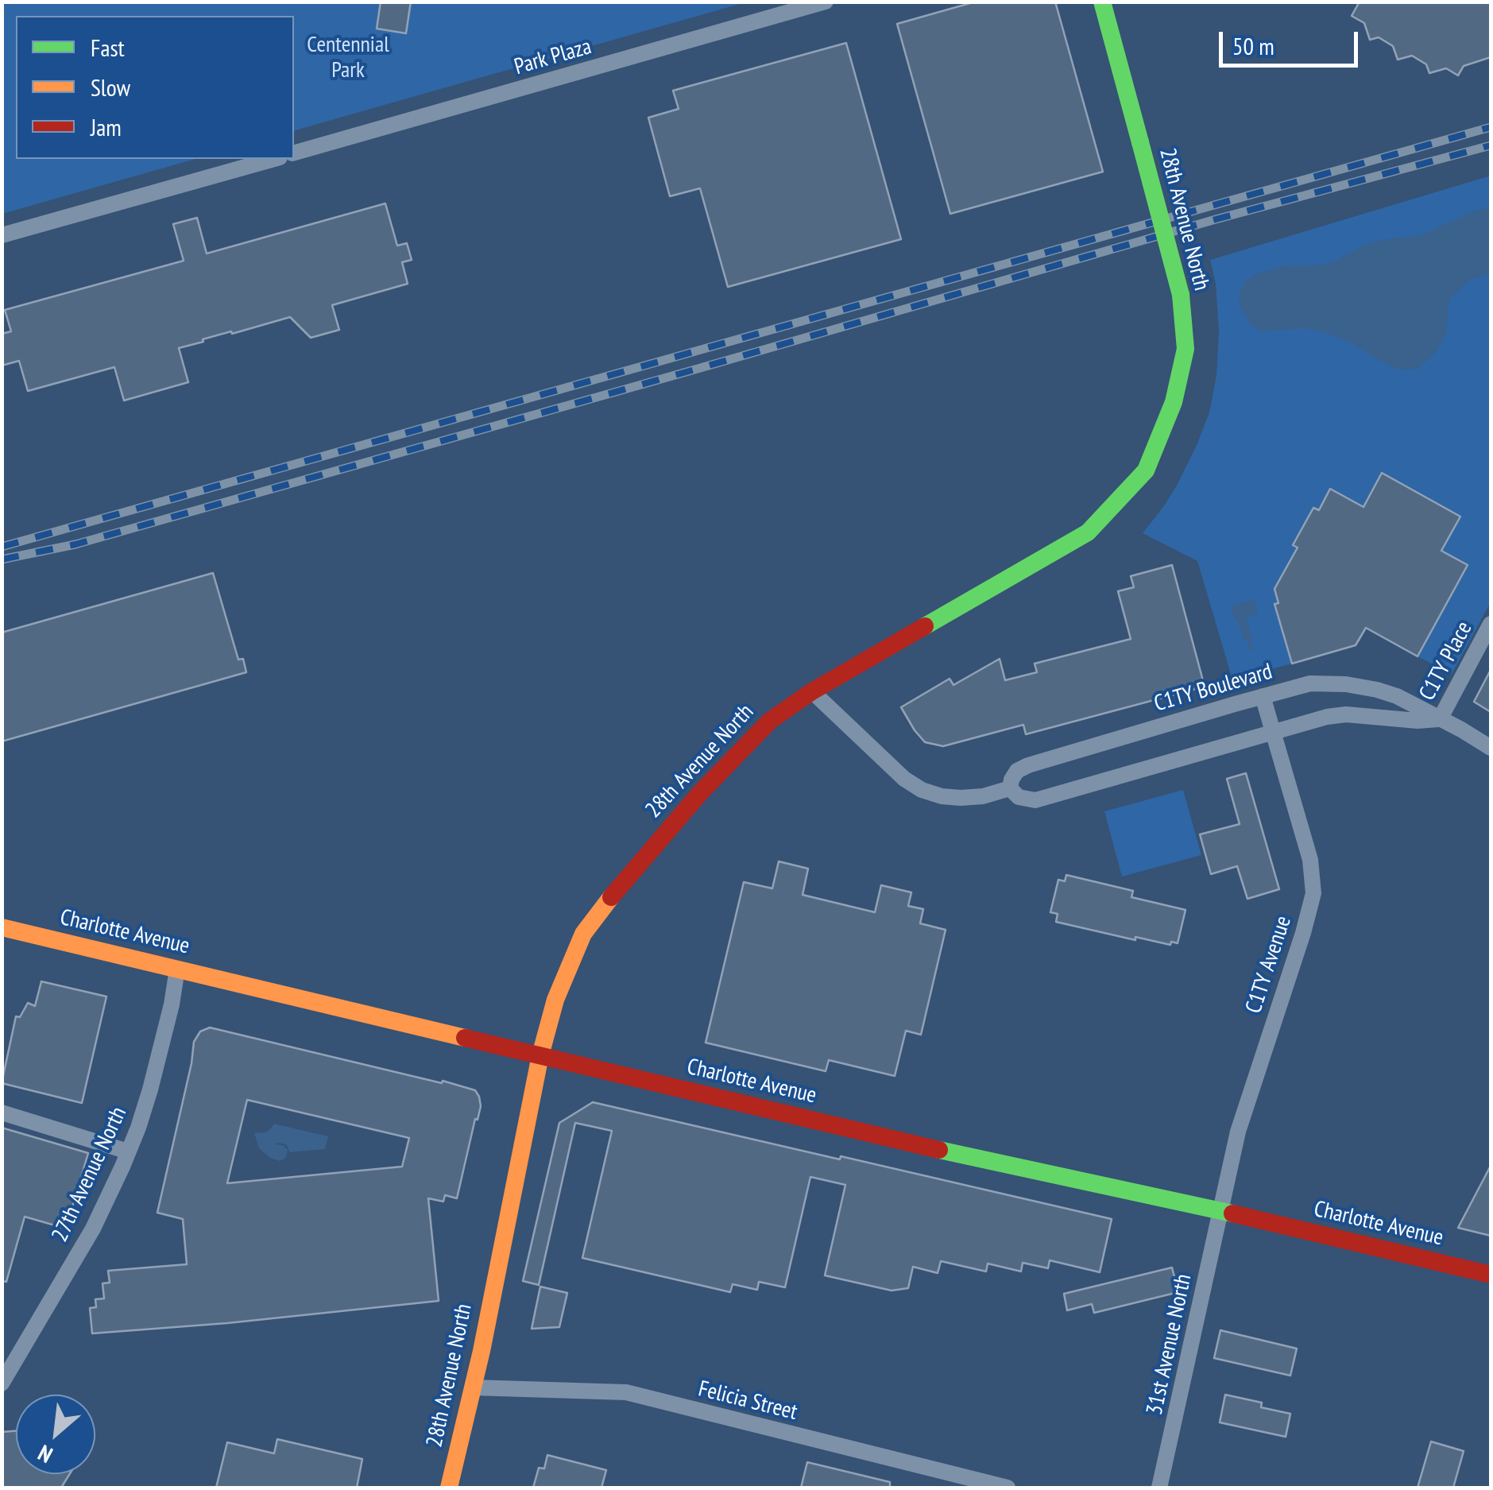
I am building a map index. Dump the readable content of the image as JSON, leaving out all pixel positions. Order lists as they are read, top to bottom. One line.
{"streets":{"main road":["28th Avenue North","Charlotte Avenue"],"street":["Park Plaza","C1TY Place","C1TY Boulevard","C1TY Avenue","27th Avenue North","31st Avenue North","Felicia Street"]},"crossings":[["28th Avenue North","C1TY Boulevard"],["28th Avenue North","Charlotte Avenue"],["28th Avenue North","Felicia Street"],["C1TY Place","C1TY Boulevard"],["C1TY Boulevard","C1TY Avenue"],["Charlotte Avenue","C1TY Avenue"],["Charlotte Avenue","27th Avenue North"],["Charlotte Avenue","31st Avenue North"],["C1TY Avenue","31st Avenue North"]],"parks":["Centennial Park"],"legend":["Fast","Slow","Jam"],"scale_bar":"50 m","north":"bottom left"}
